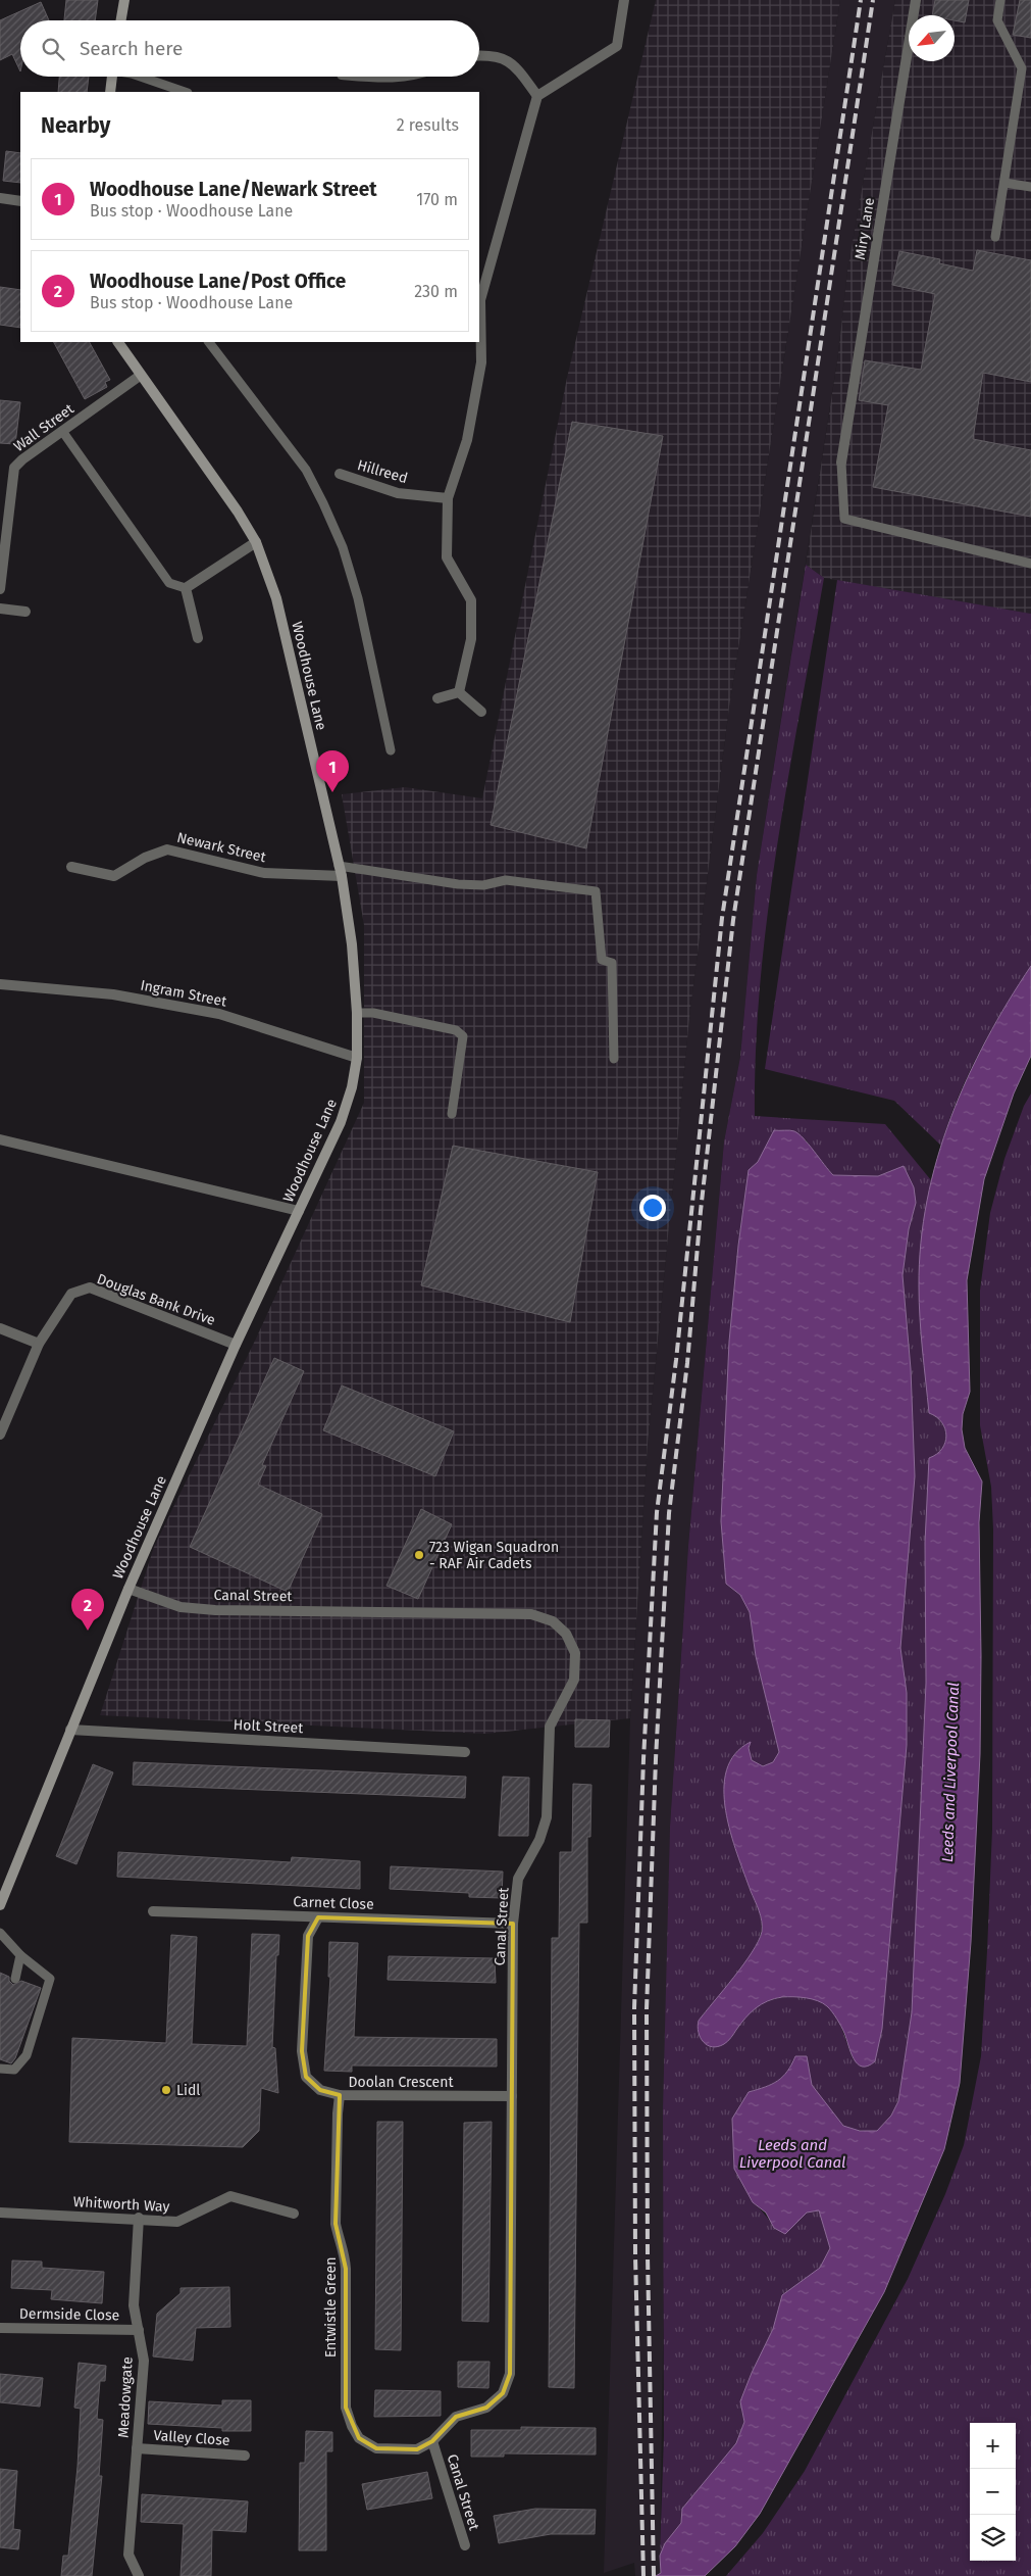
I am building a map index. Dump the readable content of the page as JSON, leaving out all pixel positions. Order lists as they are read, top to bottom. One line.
{"streets":{"main road":["Woodhouse Lane"],"street":["Miry Lane","Wall Street","Hillreed","Newark Street","Ingram Street","Douglas Bank Drive","Canal Street","Holt Street","Carnet Close","Doolan Crescent","Whitworth Way","Entwistle Green","Dermside Close","Meadowgate","Valley Close"]},"crossings":[["Wall Street","Woodhouse Lane"],["Woodhouse Lane","Newark Street"],["Woodhouse Lane","Ingram Street"],["Woodhouse Lane","Douglas Bank Drive"],["Woodhouse Lane","Canal Street"],["Woodhouse Lane","Holt Street"],["Canal Street","Carnet Close"],["Canal Street","Doolan Crescent"],["Canal Street","Entwistle Green"],["Carnet Close","Doolan Crescent"],["Doolan Crescent","Entwistle Green"],["Whitworth Way","Meadowgate"],["Dermside Close","Meadowgate"],["Meadowgate","Valley Close"]],"water":["Leeds and Liverpool Canal"],"places":["723 Wigan Squadron - RAF Air Cadets","Lidl"],"north":"bottom left","page":{"search":"Search here","heading":["Nearby","2 results"],"list":[{"mark":"1","name":"Woodhouse Lane/Newark Street","note":"Bus stop · Woodhouse Lane","value":"170 m"},{"mark":"2","name":"Woodhouse Lane/Post Office","note":"Bus stop · Woodhouse Lane","value":"230 m"}],"pins":["1","2"],"map_buttons":["+","−"]}}
